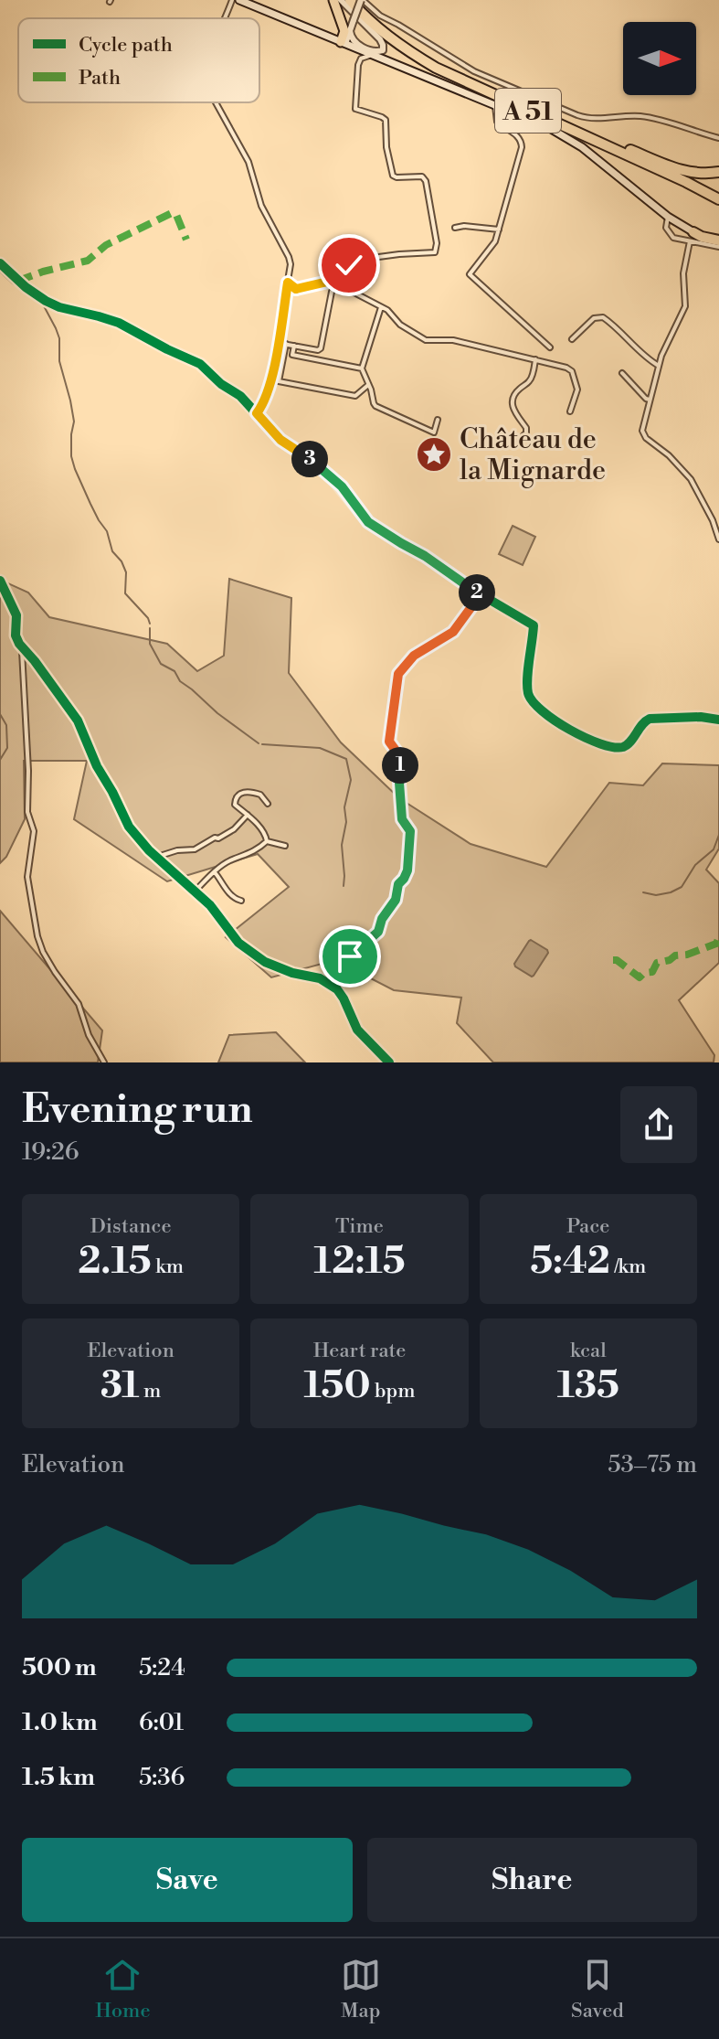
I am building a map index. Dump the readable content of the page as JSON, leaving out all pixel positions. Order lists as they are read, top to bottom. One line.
{"streets":{"highway":["A 51"]},"places":{"place":["Château de la Mignarde"]},"legend":["Cycle path","Path"],"north":"right","page":{"pins":["3","2","1"],"heading":["Evening run","19:26"],"stats":[["Distance","2.15 km"],["Time","12:15"],["Pace","5:42 /km"],["Elevation","31 m"],["Heart rate","150 bpm"],["kcal","135"]],"chart":["Elevation","53–75 m"],"list":[{"name":"500 m","note":"5:24"},{"name":"1.0 km","note":"6:01"},{"name":"1.5 km","note":"5:36"}],"buttons":["Save","Share"],"tabs":["Home","Map","Saved"]}}
